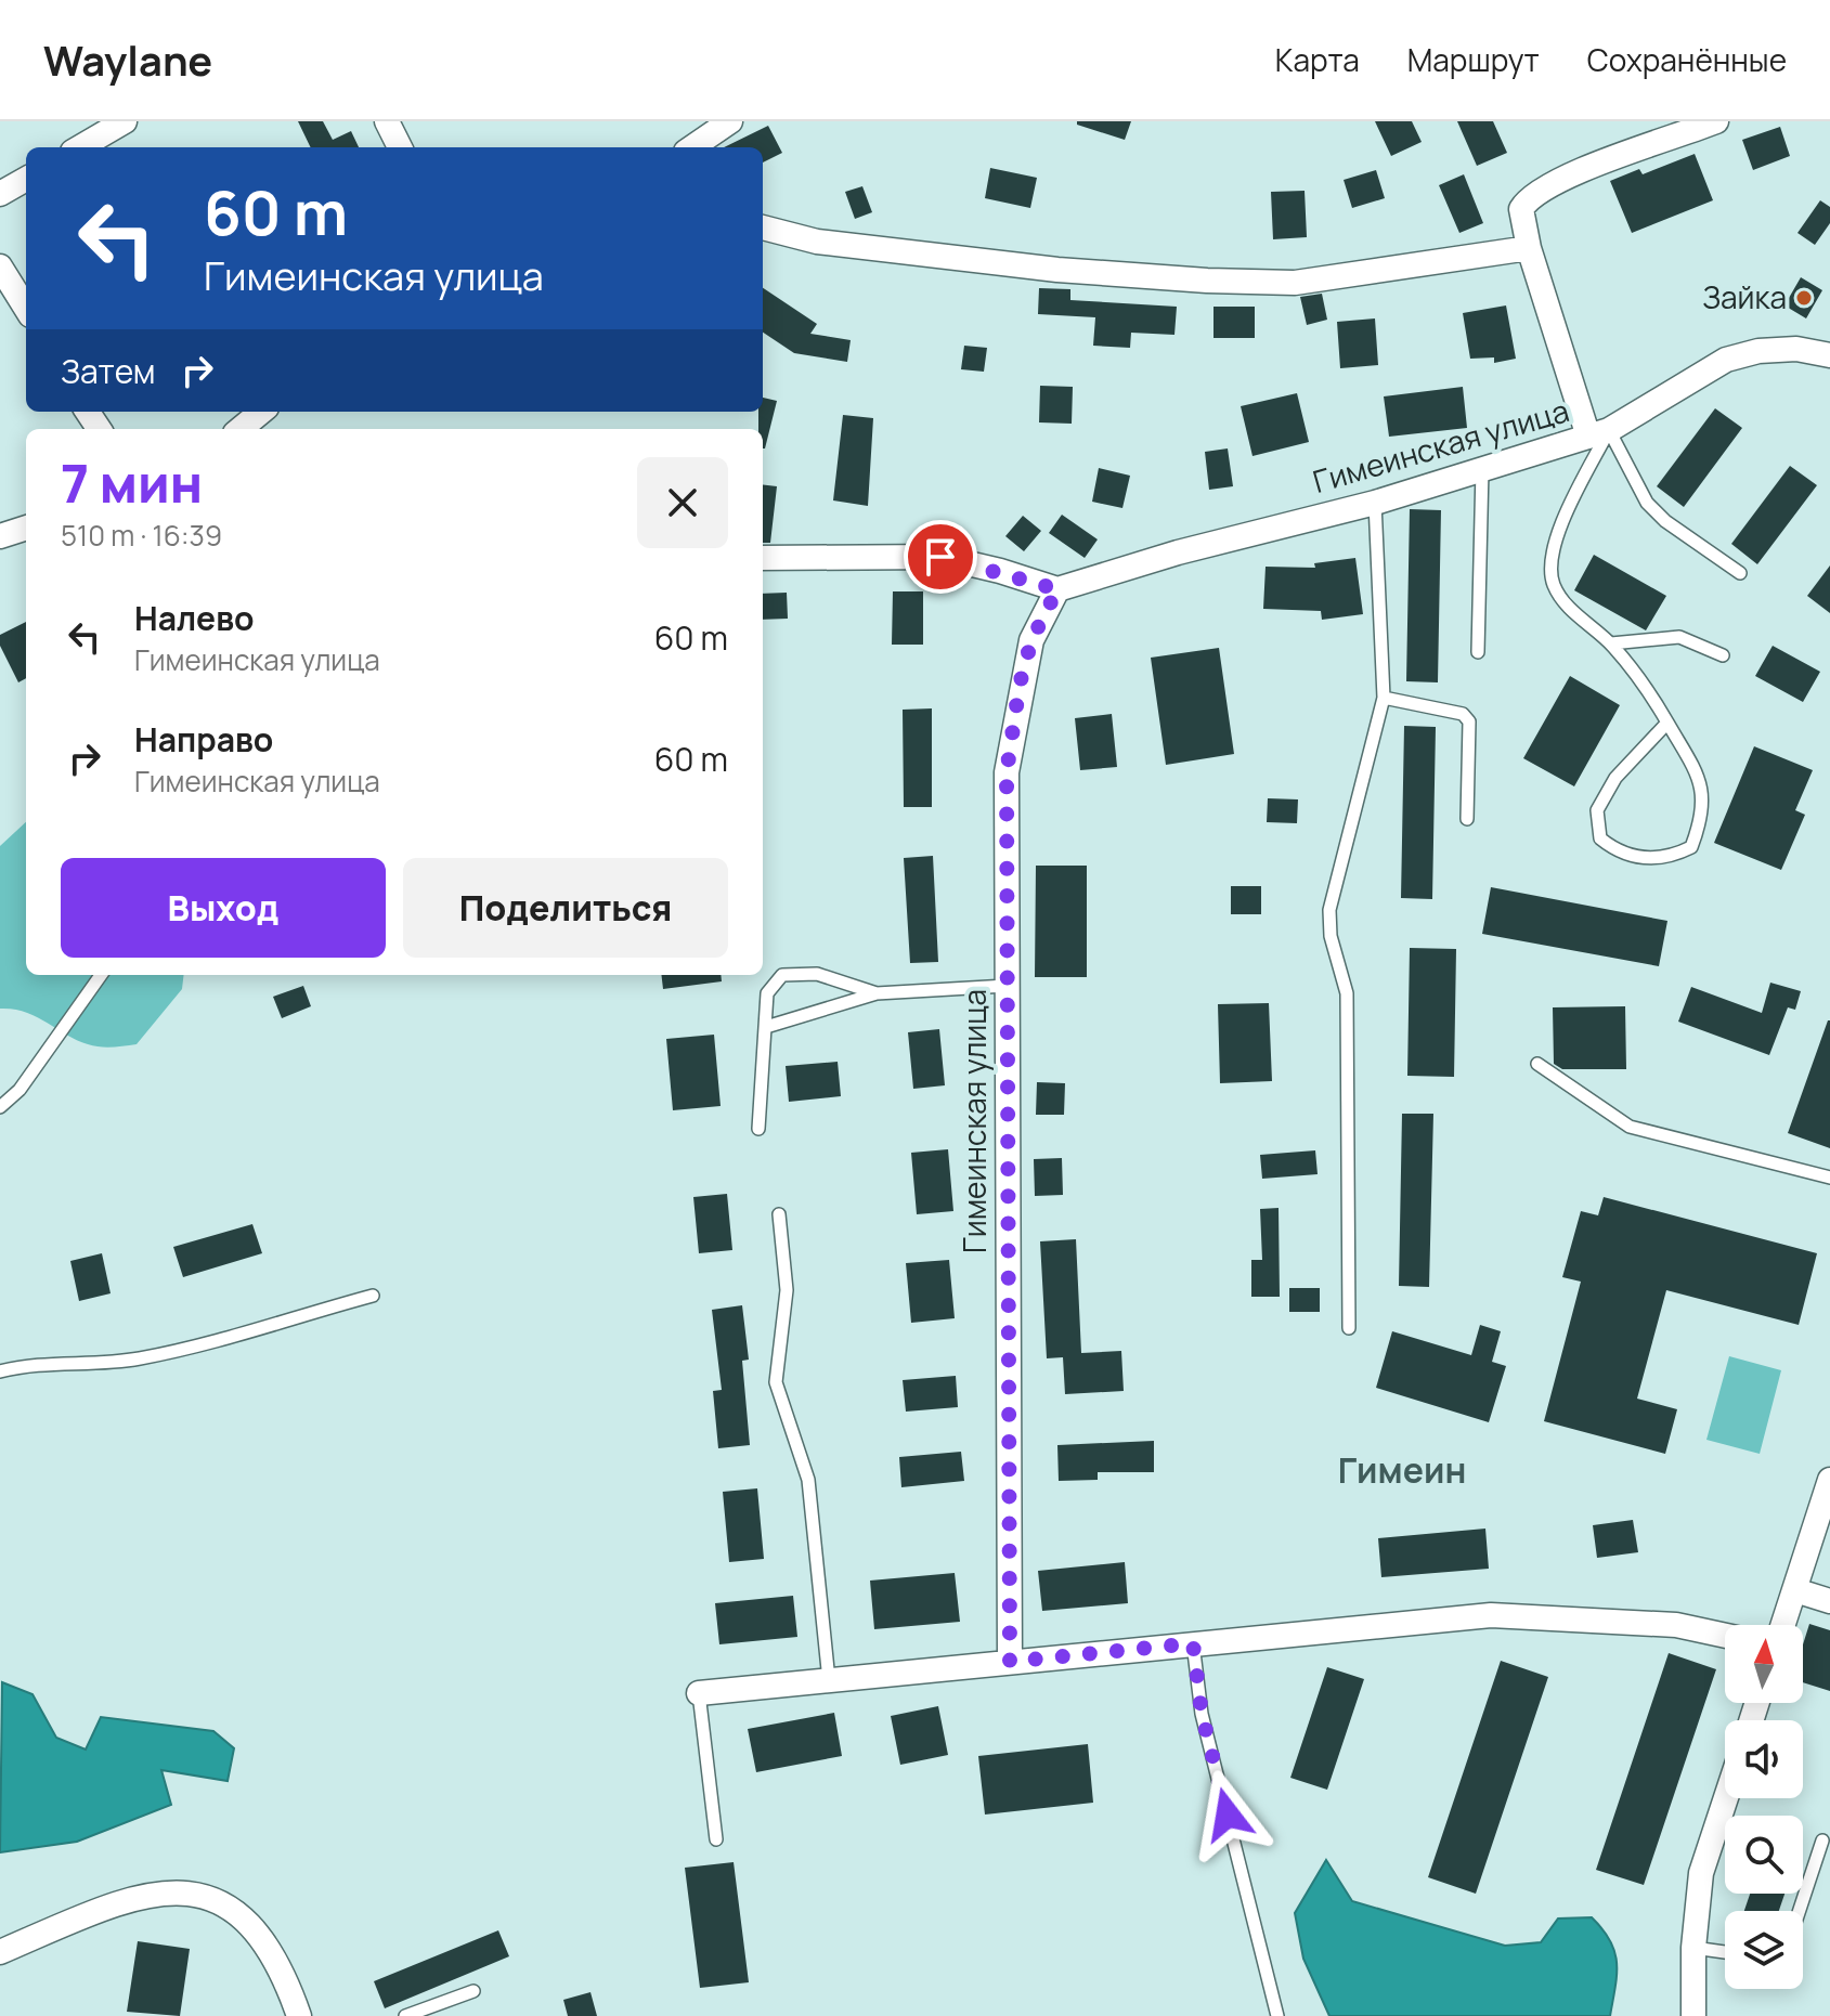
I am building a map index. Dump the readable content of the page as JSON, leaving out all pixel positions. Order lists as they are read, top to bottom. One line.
{"streets":{"street":["Гимеинская улица"]},"districts":["Гимеин"],"places":["Зайка"],"north":"top","page":{"header":"Waylane","nav":["Карта","Маршрут","Сохранённые"],"turn":["60 m","Гимеинская улица"],"then":"Затем","heading":["7 мин","510 m · 16:39"],"list":[{"name":"Налево","note":"Гимеинская улица","value":"60 m"},{"name":"Направо","note":"Гимеинская улица","value":"60 m"}],"buttons":["Выход","Поделиться"]}}
